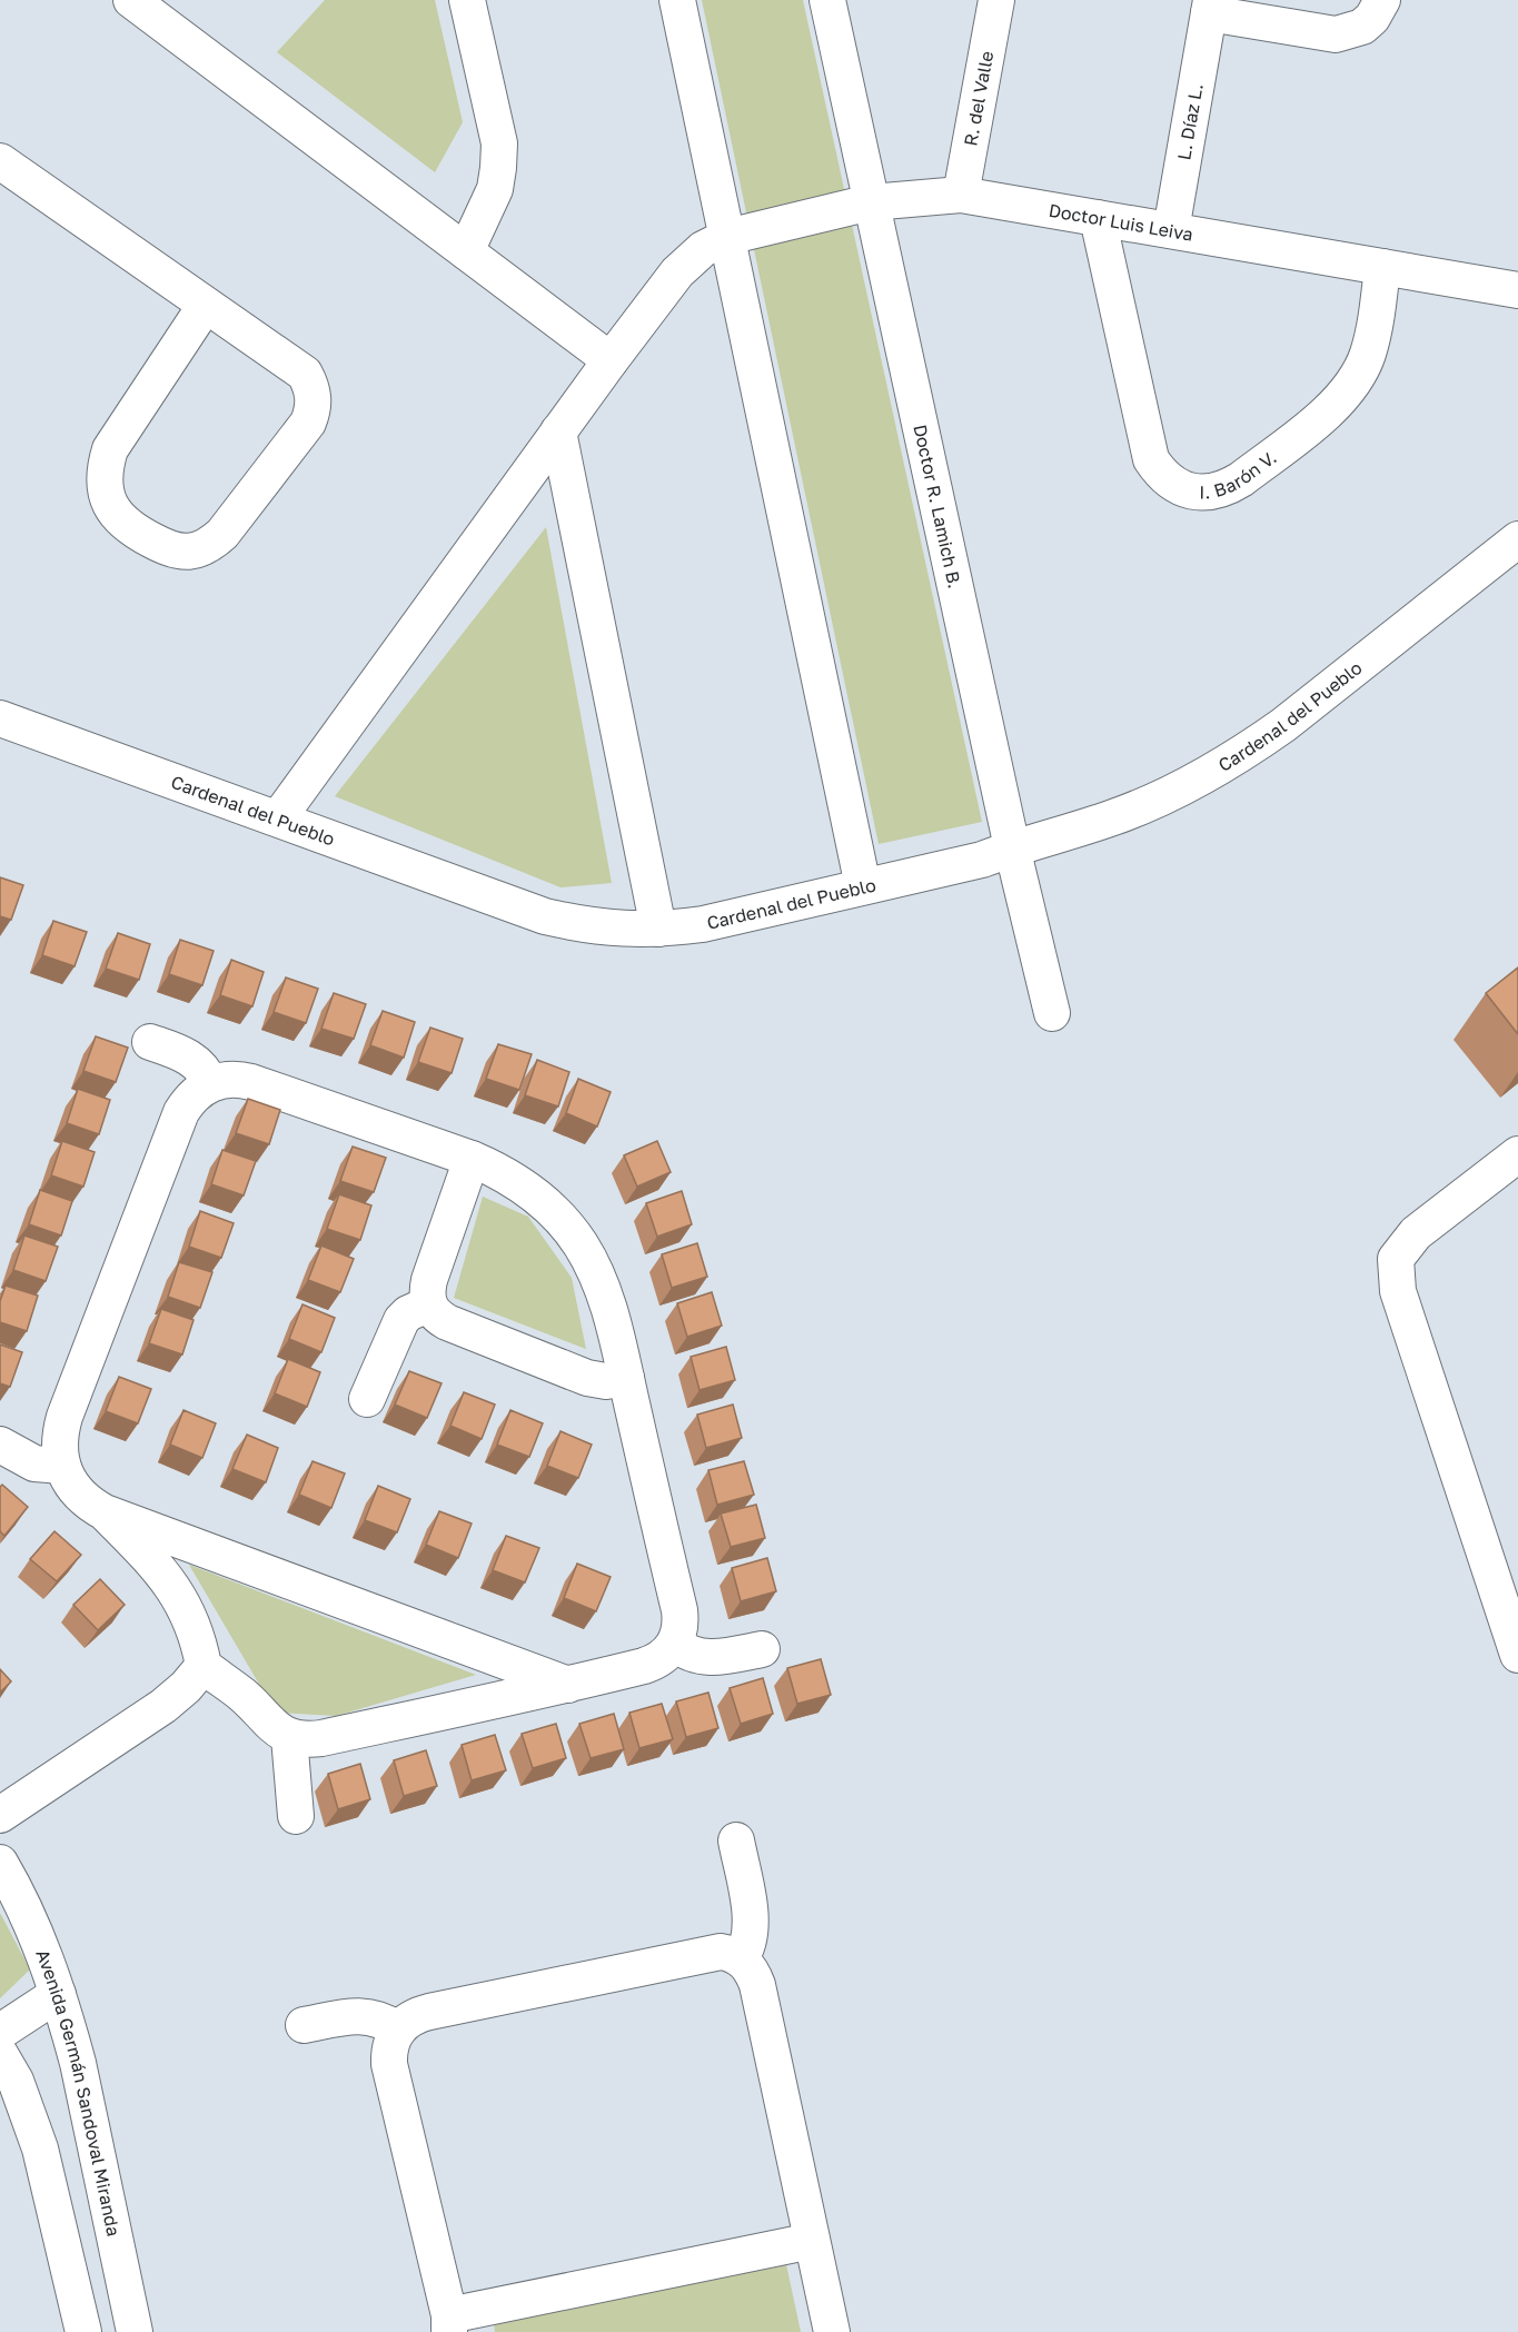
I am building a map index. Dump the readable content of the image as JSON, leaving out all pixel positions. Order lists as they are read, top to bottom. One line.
{"streets":{"street":["R. del Valle","L. Díaz L.","Doctor Luis Leiva","I. Barón V.","Doctor R. Lamich B.","Cardenal del Pueblo","Avenida Germán Sandoval Miranda"]},"crossings":[["R. del Valle","Doctor Luis Leiva"],["L. Díaz L.","Doctor Luis Leiva"],["Doctor Luis Leiva","I. Barón V."],["Doctor Luis Leiva","Doctor R. Lamich B."],["Doctor Luis Leiva","Cardenal del Pueblo"],["Doctor R. Lamich B.","Cardenal del Pueblo"]]}
